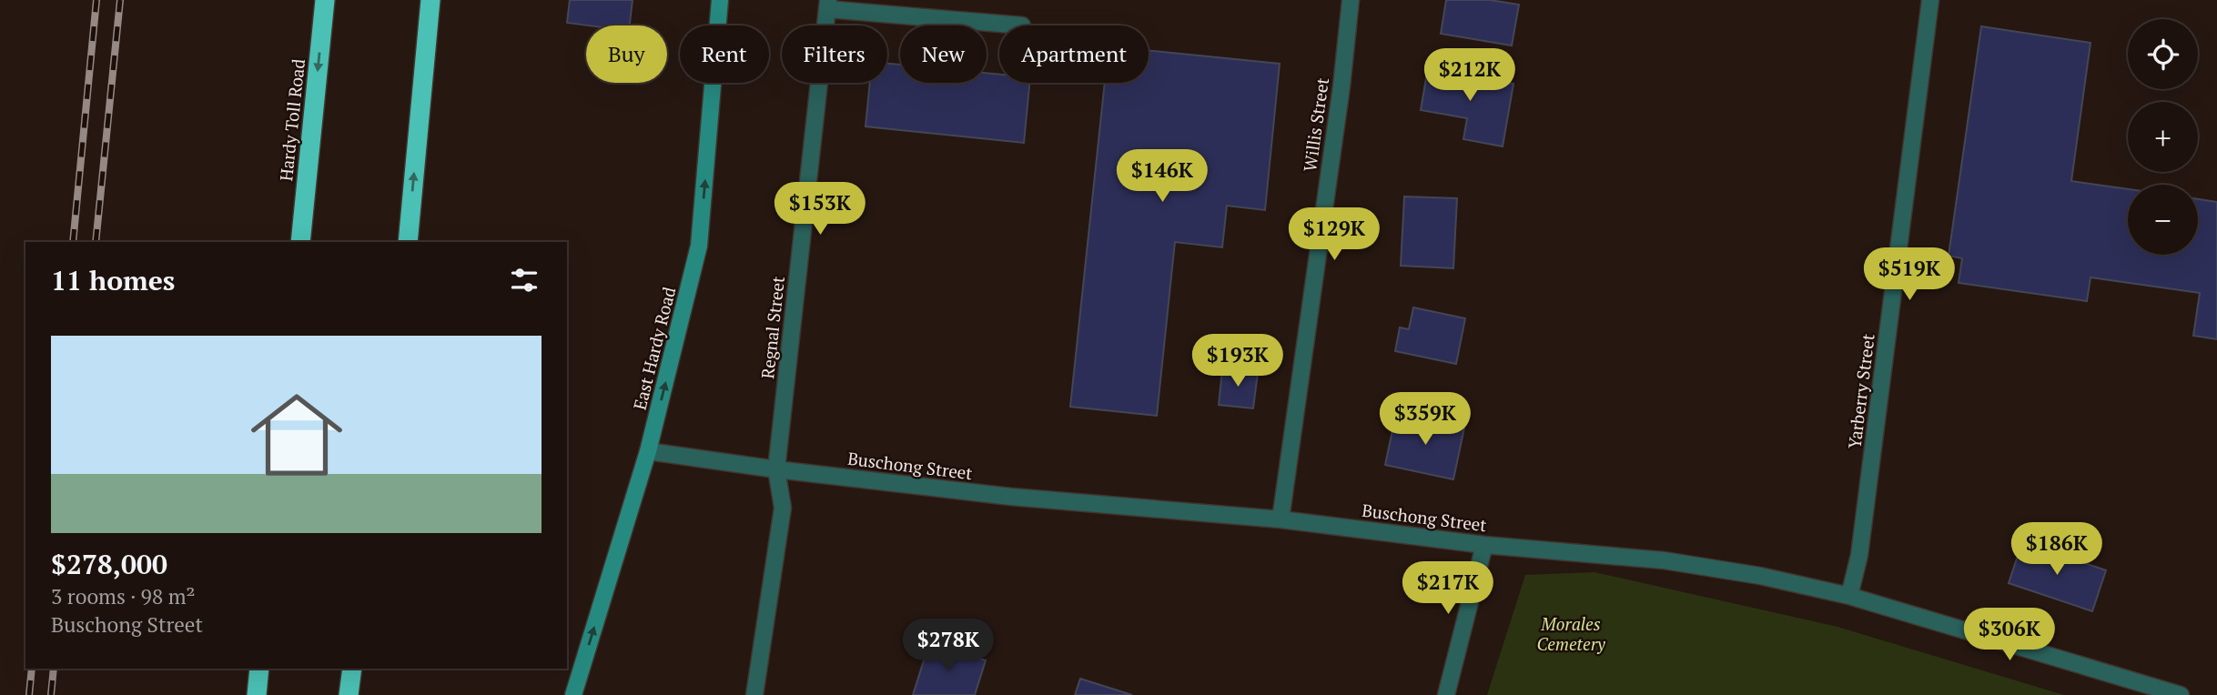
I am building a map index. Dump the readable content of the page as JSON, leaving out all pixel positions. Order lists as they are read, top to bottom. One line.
{"streets":{"highway":["Hardy Toll Road"],"main road":["East Hardy Road"],"street":["Willis Street","Regnal Street","Yarberry Street","Buschong Street"]},"crossings":[["Willis Street","Buschong Street"],["Regnal Street","Buschong Street"],["East Hardy Road","Buschong Street"],["Yarberry Street","Buschong Street"]],"one_way":["East Hardy Road"],"parks":["Morales Cemetery"],"page":{"map_buttons":["+","−"],"chip":["Buy","Rent","Filters","New","Apartment"],"price":["$212K","$146K","$153K","$129K","$519K","$193K","$359K","$186K","$217K","$306K","$278K"],"heading":"11 homes","list":[{"name":"$278,000","note":"3 rooms · 98 m² · Buschong Street"}]}}
